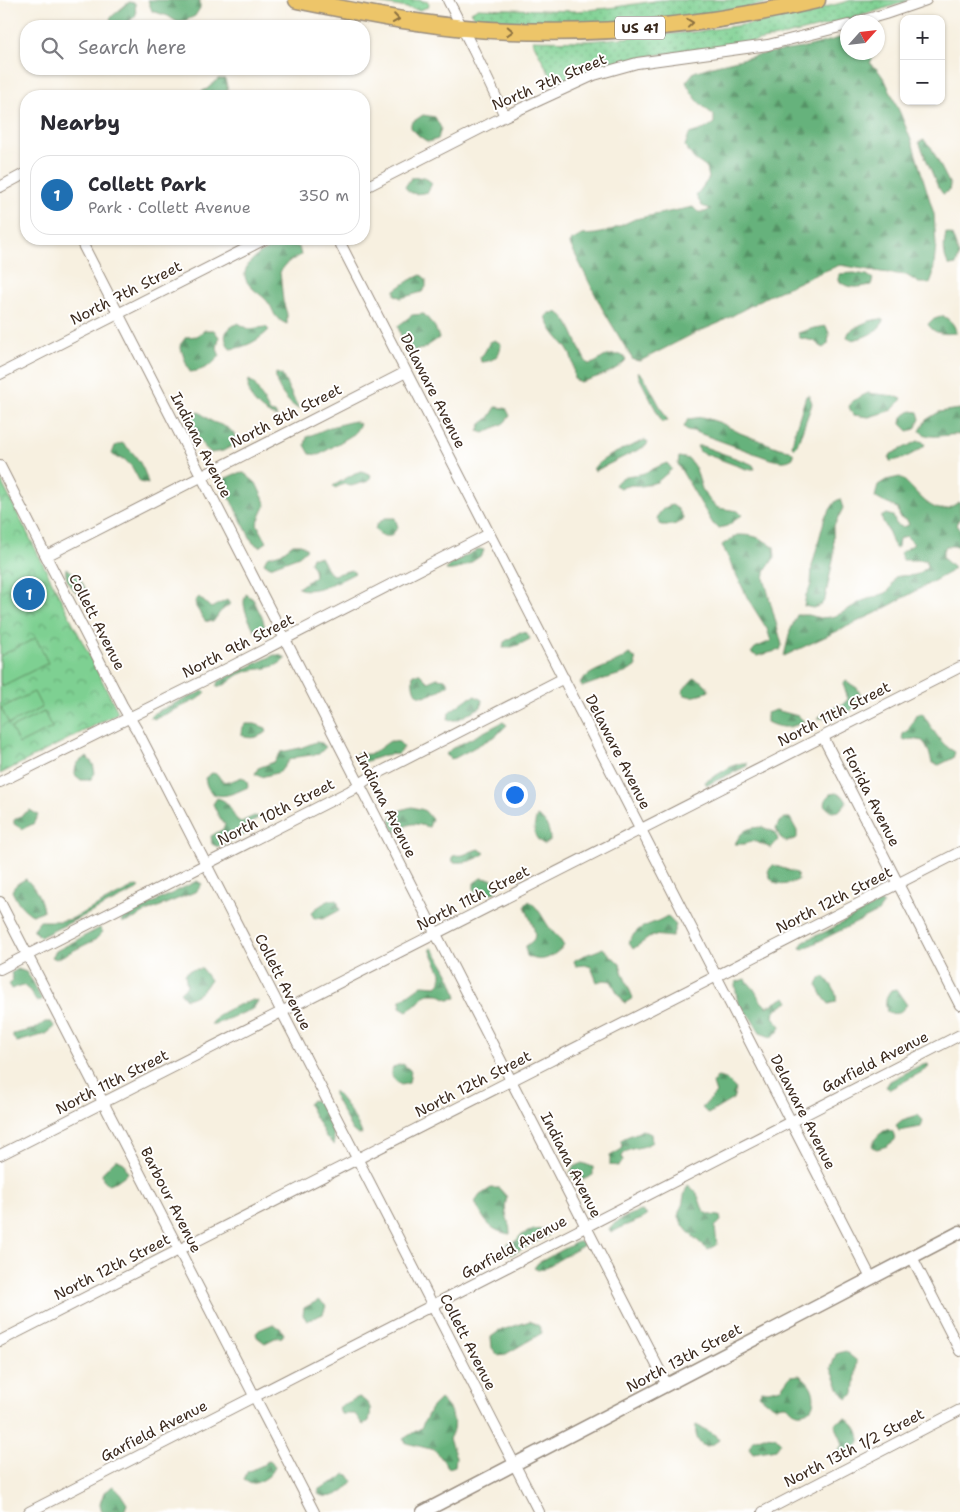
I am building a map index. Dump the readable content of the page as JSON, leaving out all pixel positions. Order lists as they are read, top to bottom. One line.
{"streets":{"main road":["US 41"],"street":["North 7th Street","Delaware Avenue","North 8th Street","Indiana Avenue","Collett Avenue","North 9th Street","North 11th Street","Florida Avenue","North 10th Street","North 12th Street","Garfield Avenue","Barbour Avenue","North 13th Street","North 13th 1/2 Street"]},"crossings":[["North 7th Street","Indiana Avenue"],["Delaware Avenue","North 8th Street"],["Delaware Avenue","North 9th Street"],["Delaware Avenue","North 11th Street"],["Delaware Avenue","North 10th Street"],["Delaware Avenue","North 12th Street"],["Delaware Avenue","Garfield Avenue"],["Delaware Avenue","North 13th Street"],["North 8th Street","Indiana Avenue"],["North 8th Street","Collett Avenue"],["Indiana Avenue","North 9th Street"],["Indiana Avenue","North 11th Street"],["Indiana Avenue","North 10th Street"],["Indiana Avenue","North 12th Street"],["Indiana Avenue","Garfield Avenue"],["Indiana Avenue","North 13th Street"],["Collett Avenue","North 9th Street"],["Collett Avenue","North 11th Street"],["Collett Avenue","North 10th Street"],["Collett Avenue","North 12th Street"],["Collett Avenue","Garfield Avenue"],["Collett Avenue","North 13th Street"],["North 11th Street","Florida Avenue"],["North 11th Street","Barbour Avenue"],["Florida Avenue","North 12th Street"],["North 10th Street","Barbour Avenue"],["North 12th Street","Barbour Avenue"],["Garfield Avenue","Barbour Avenue"]],"north":"top right","page":{"map_buttons":["+","−"],"search":"Search here","heading":"Nearby","list":[{"mark":"1","name":"Collett Park","note":"Park · Collett Avenue","value":"350 m"}],"pins":"1"}}
